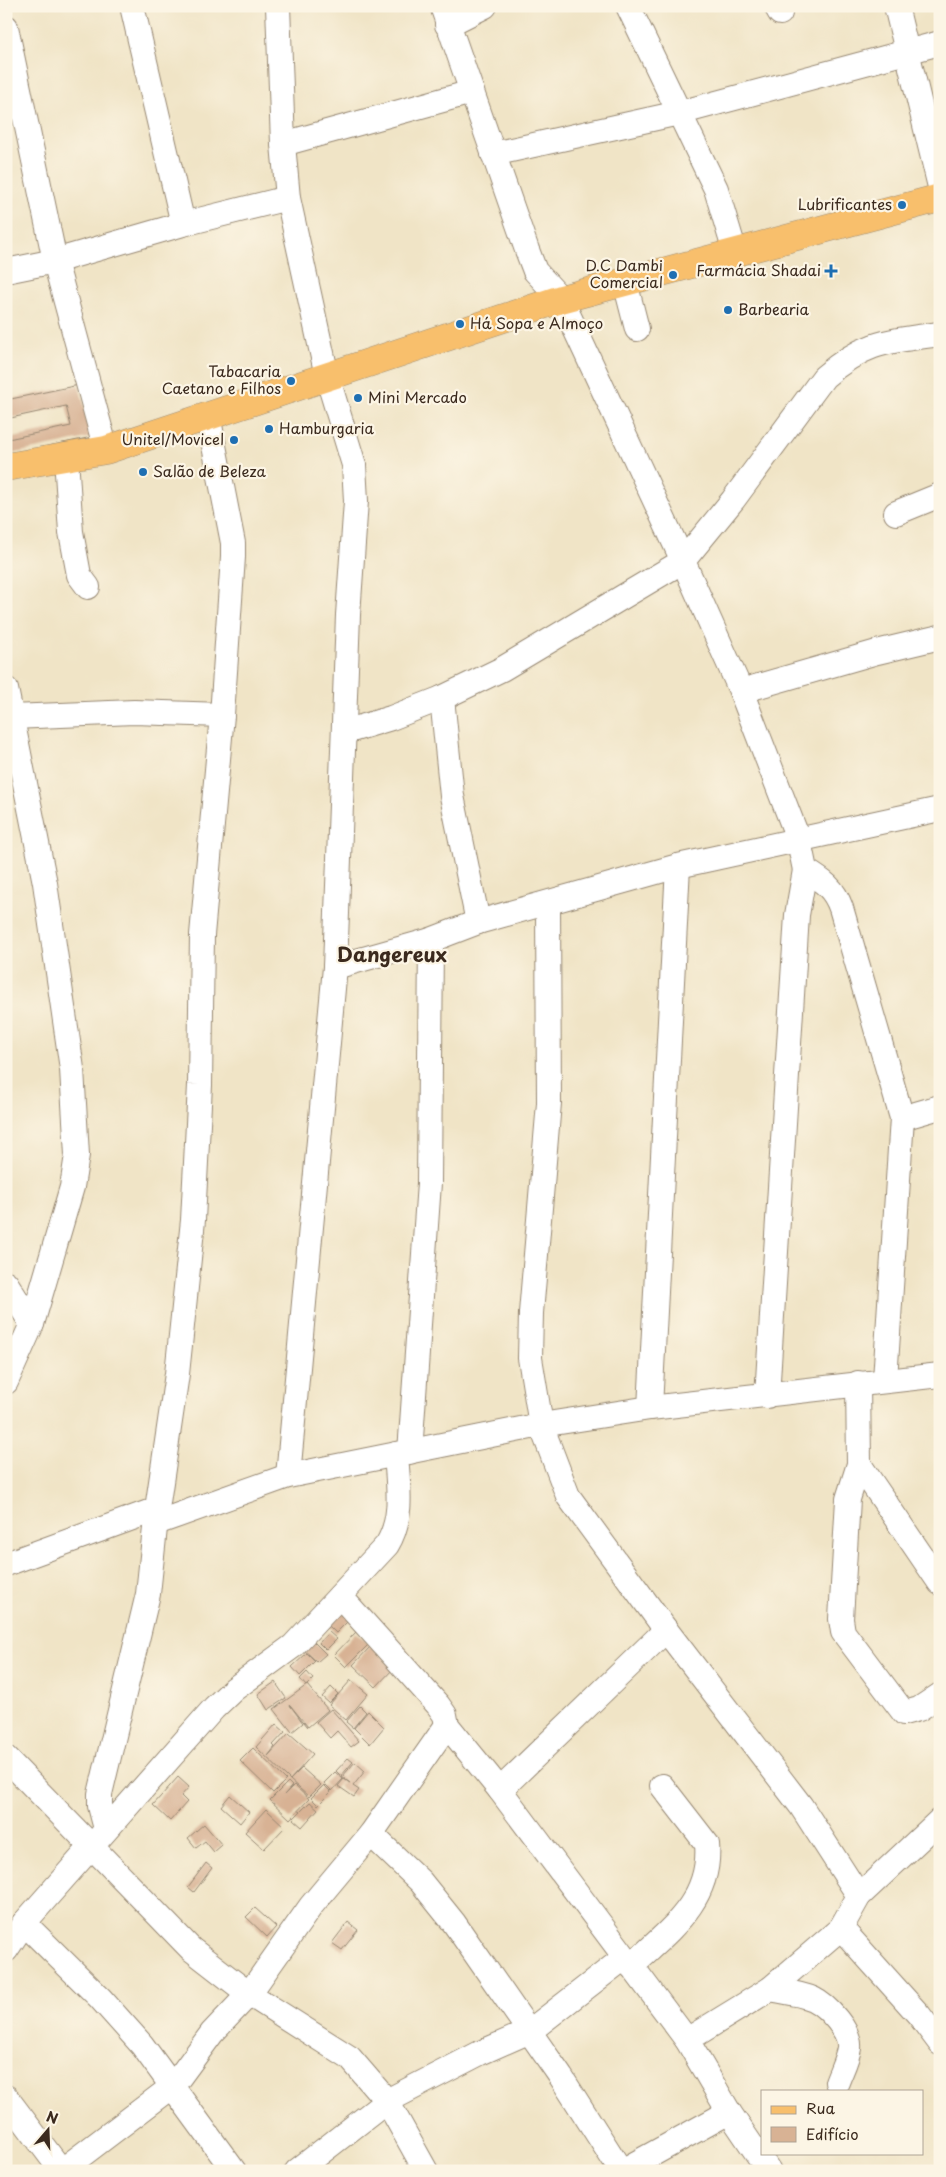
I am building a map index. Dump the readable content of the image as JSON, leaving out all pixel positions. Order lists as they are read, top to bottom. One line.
{"districts":["Dangereux"],"places":{"other":["Lubrificantes","D.C Dambi Comercial","Barbearia","Há Sopa e Almoço","Tabacaria Caetano e Filhos","Mini Mercado","Hamburgaria","Unitel/Movicel","Salão de Beleza"],"health":["Farmácia Shadai"]},"legend":["Rua","Edifício"],"north":"top"}
